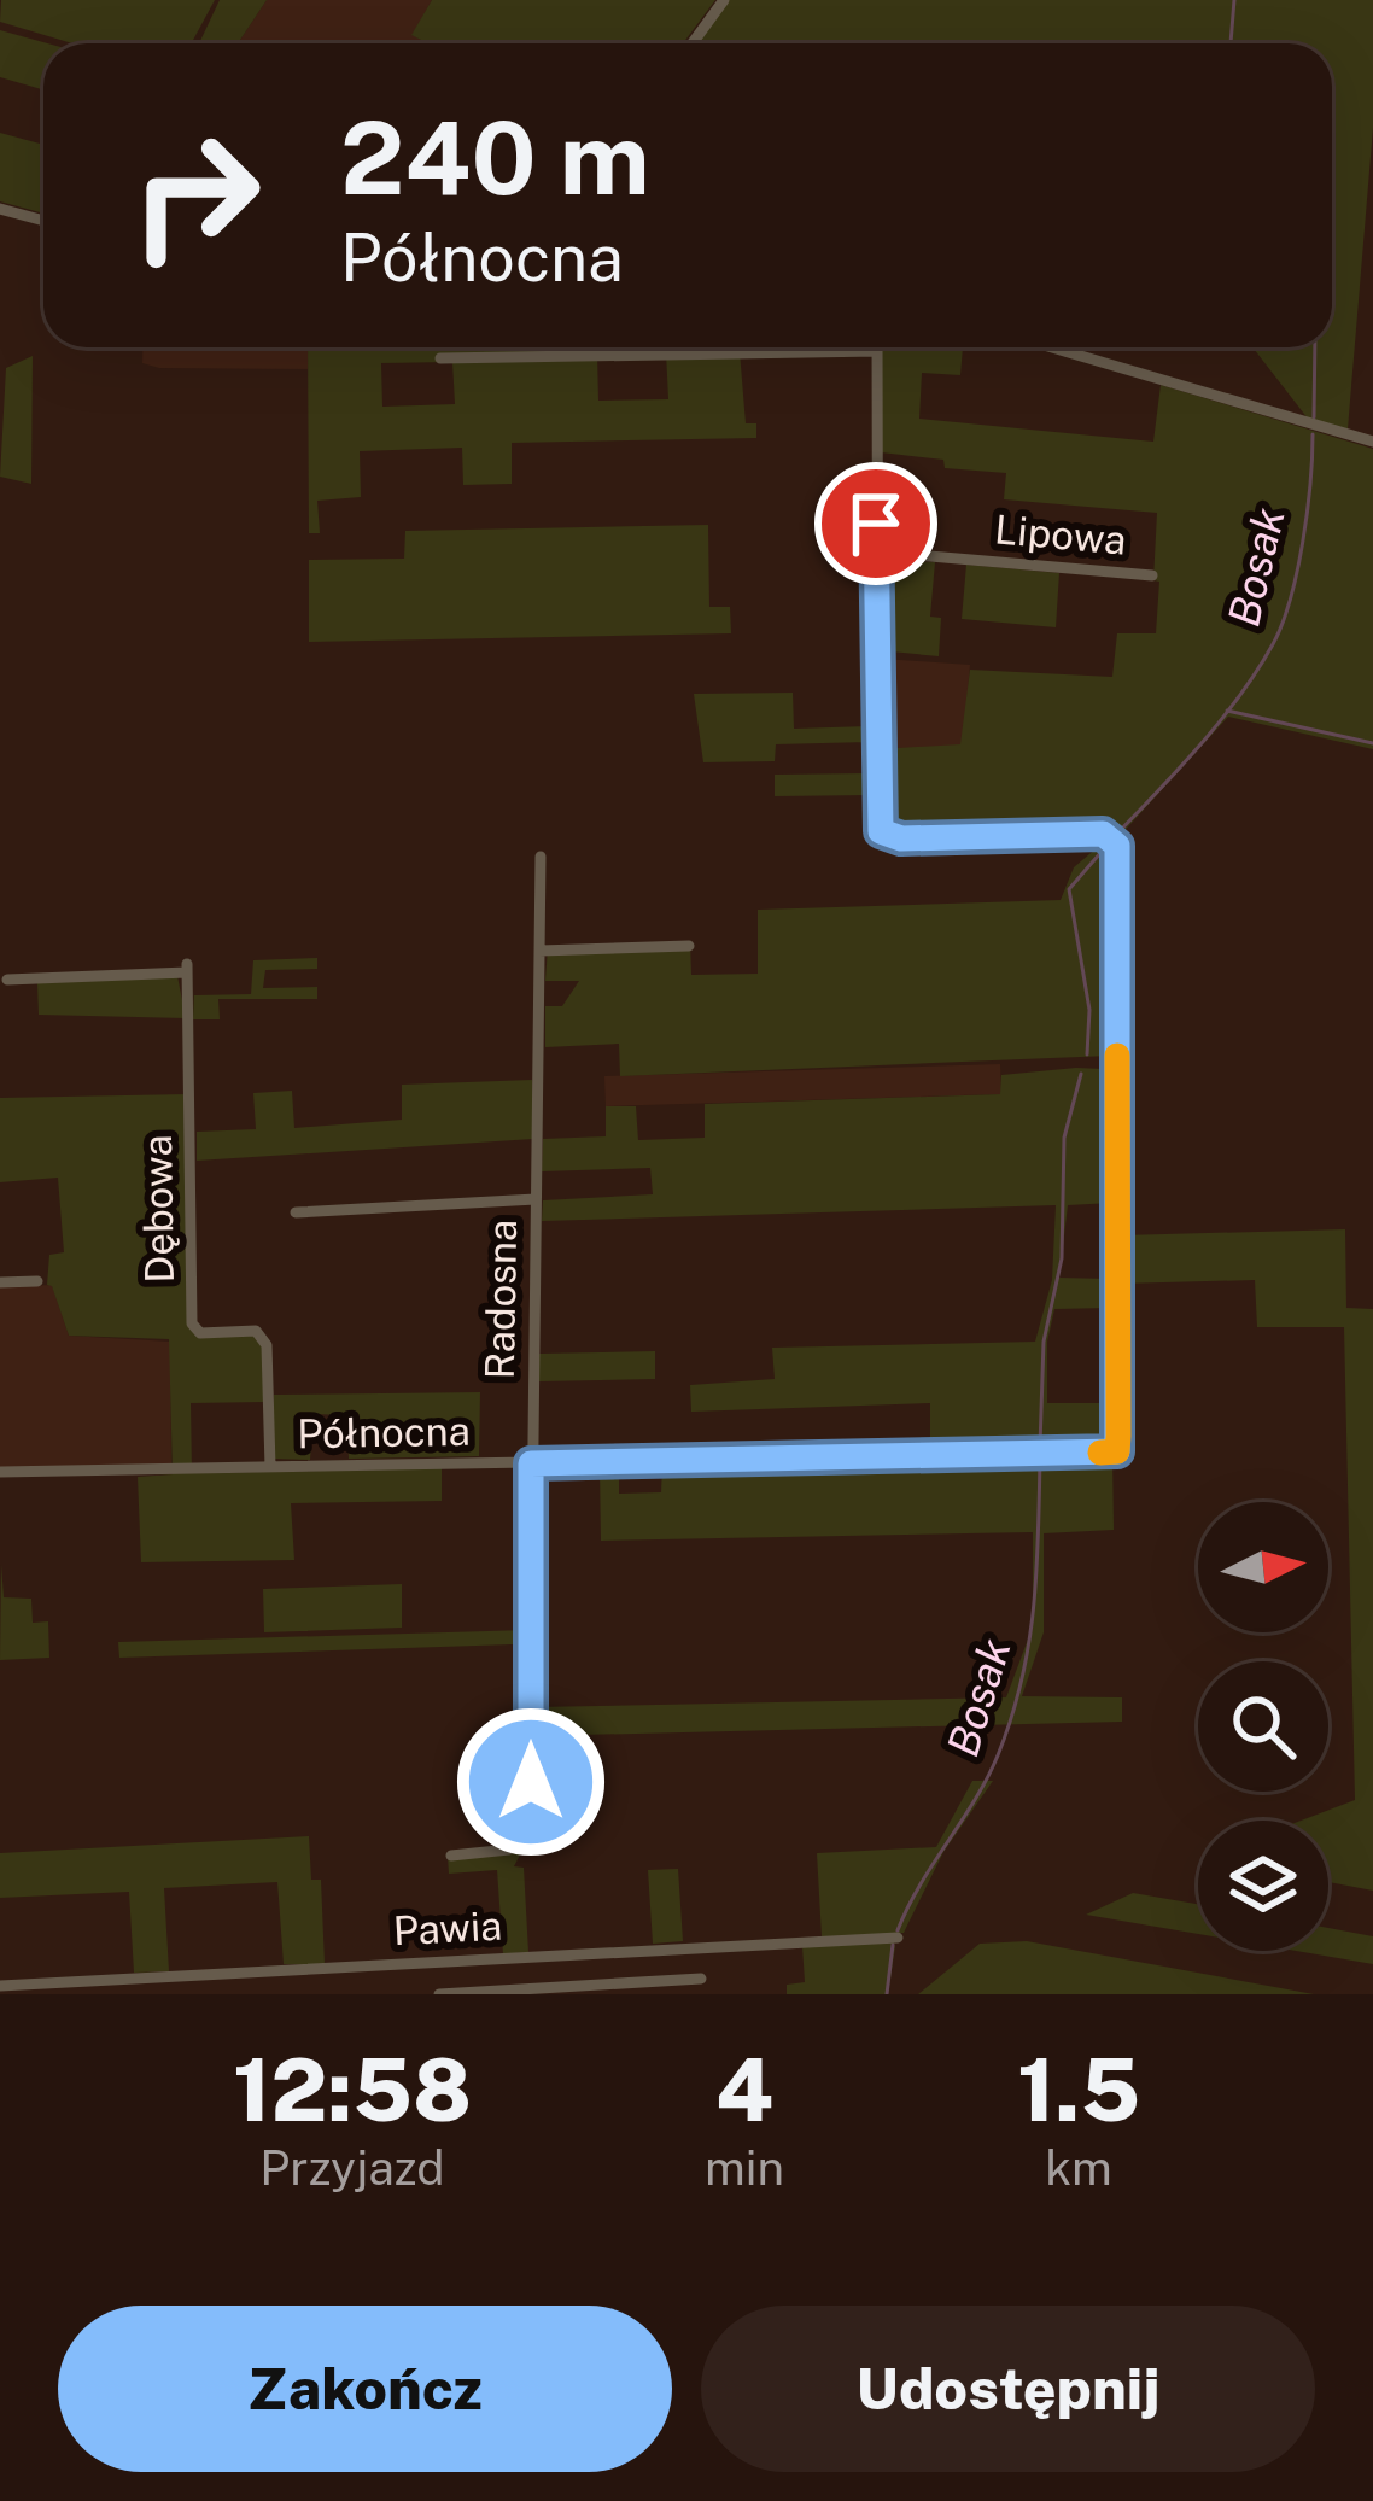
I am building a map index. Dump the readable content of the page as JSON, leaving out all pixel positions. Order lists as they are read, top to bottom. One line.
{"streets":{"street":["Lipowa","Dębowa","Radosna","Północna","Pawia"]},"crossings":[["Lipowa","Północna"],["Dębowa","Północna"],["Radosna","Północna"]],"water":["Bosak"],"north":"right","page":{"turn":["240 m","Północna"],"eta":["12:58","Przyjazd","4","min","1.5","km"],"buttons":["Zakończ","Udostępnij"]}}
